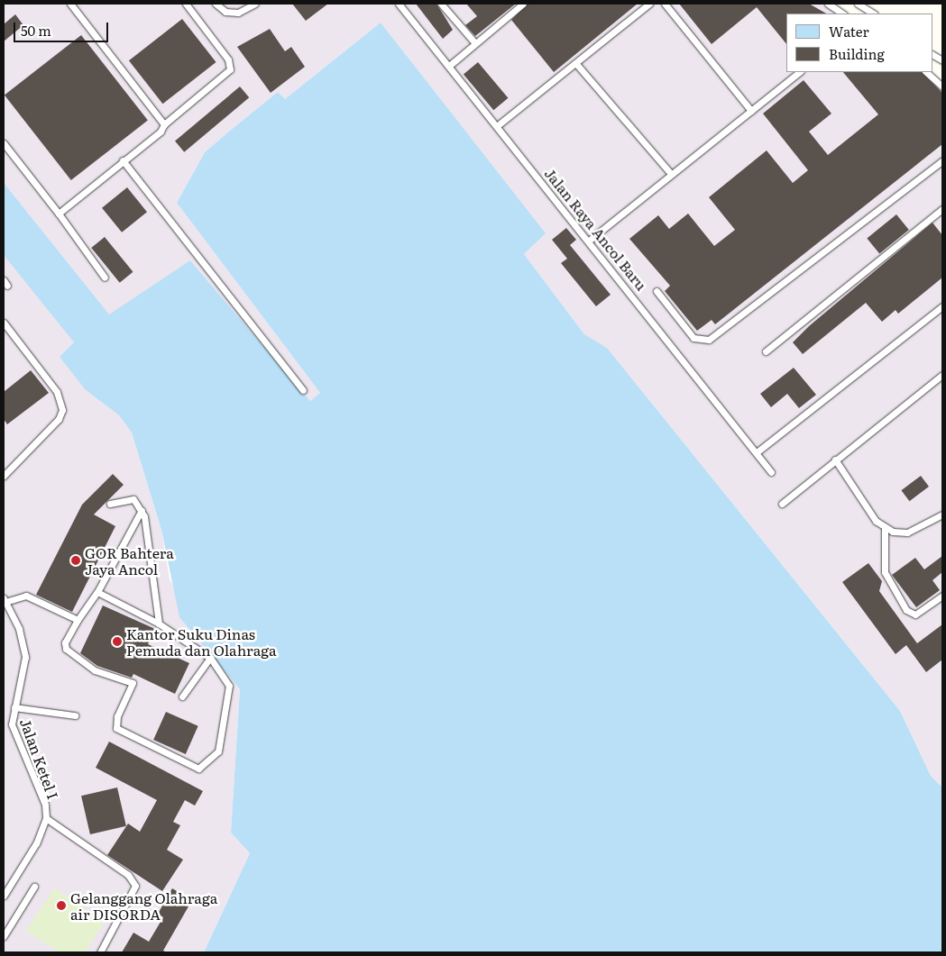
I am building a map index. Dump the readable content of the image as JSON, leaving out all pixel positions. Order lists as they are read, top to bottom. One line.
{"streets":{"lane":["Jalan Raya Ancol Baru","Jalan Ketel I"]},"places":["GOR Bahtera Jaya Ancol","Kantor Suku Dinas Pemuda dan Olahraga","Gelanggang Olahraga air DISORDA"],"legend":["Water","Building"],"scale_bar":"50 m"}
